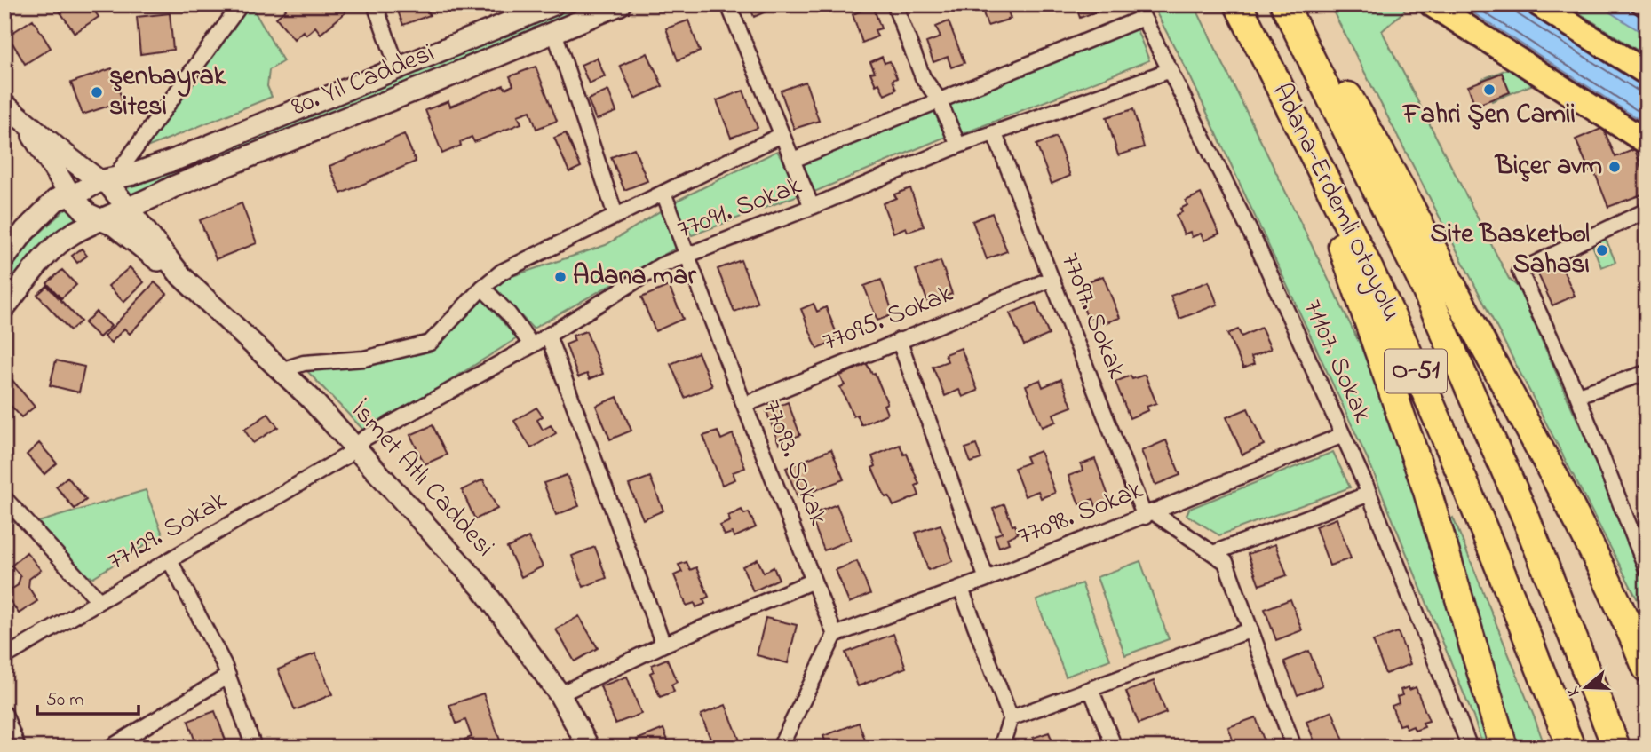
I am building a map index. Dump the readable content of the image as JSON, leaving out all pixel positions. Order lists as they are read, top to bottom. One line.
{"streets":{"highway":["Adana-Erdemli Otoyolu","O-51"],"main road":["80. Yıl Caddesi","İsmet Atlı Caddesi"],"street":["77091. Sokak","77097. Sokak","77095. Sokak","71107. Sokak","77093. Sokak","77098. Sokak","77129. Sokak"]},"crossings":[["80. Yıl Caddesi","İsmet Atlı Caddesi"],["77091. Sokak","77097. Sokak"],["77091. Sokak","71107. Sokak"],["77091. Sokak","77093. Sokak"],["77091. Sokak","İsmet Atlı Caddesi"],["77091. Sokak","77129. Sokak"],["77097. Sokak","77095. Sokak"],["77097. Sokak","77098. Sokak"],["77095. Sokak","77093. Sokak"],["71107. Sokak","77098. Sokak"],["77093. Sokak","77098. Sokak"],["İsmet Atlı Caddesi","77129. Sokak"]],"places":["Fahri Şen Camii","şenbayrak sitesi","Biçer avm","Site Basketbol Sahası","Adana mar"],"scale_bar":"50 m","north":"left"}
